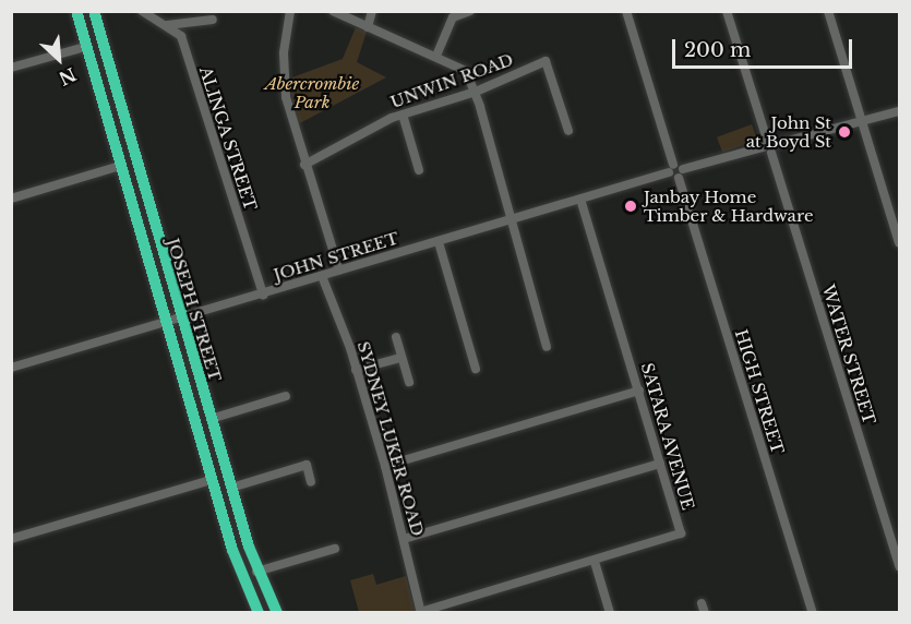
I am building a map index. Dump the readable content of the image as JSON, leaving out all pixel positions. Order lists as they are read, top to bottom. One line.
{"streets":{"highway":["JOSEPH STREET"],"street":["UNWIN ROAD","ALINGA STREET","JOHN STREET","WATER STREET","HIGH STREET","SATARA AVENUE","SYDNEY LUKER ROAD"]},"crossings":[["ALINGA STREET","JOHN STREET"],["JOHN STREET","JOSEPH STREET"],["JOHN STREET","SATARA AVENUE"],["JOHN STREET","SYDNEY LUKER ROAD"],["SATARA AVENUE","SYDNEY LUKER ROAD"]],"parks":["Abercrombie Park"],"places":["John St at Boyd St","Janbay Home Timber & Hardware"],"scale_bar":"200 m","north":"bottom right"}
